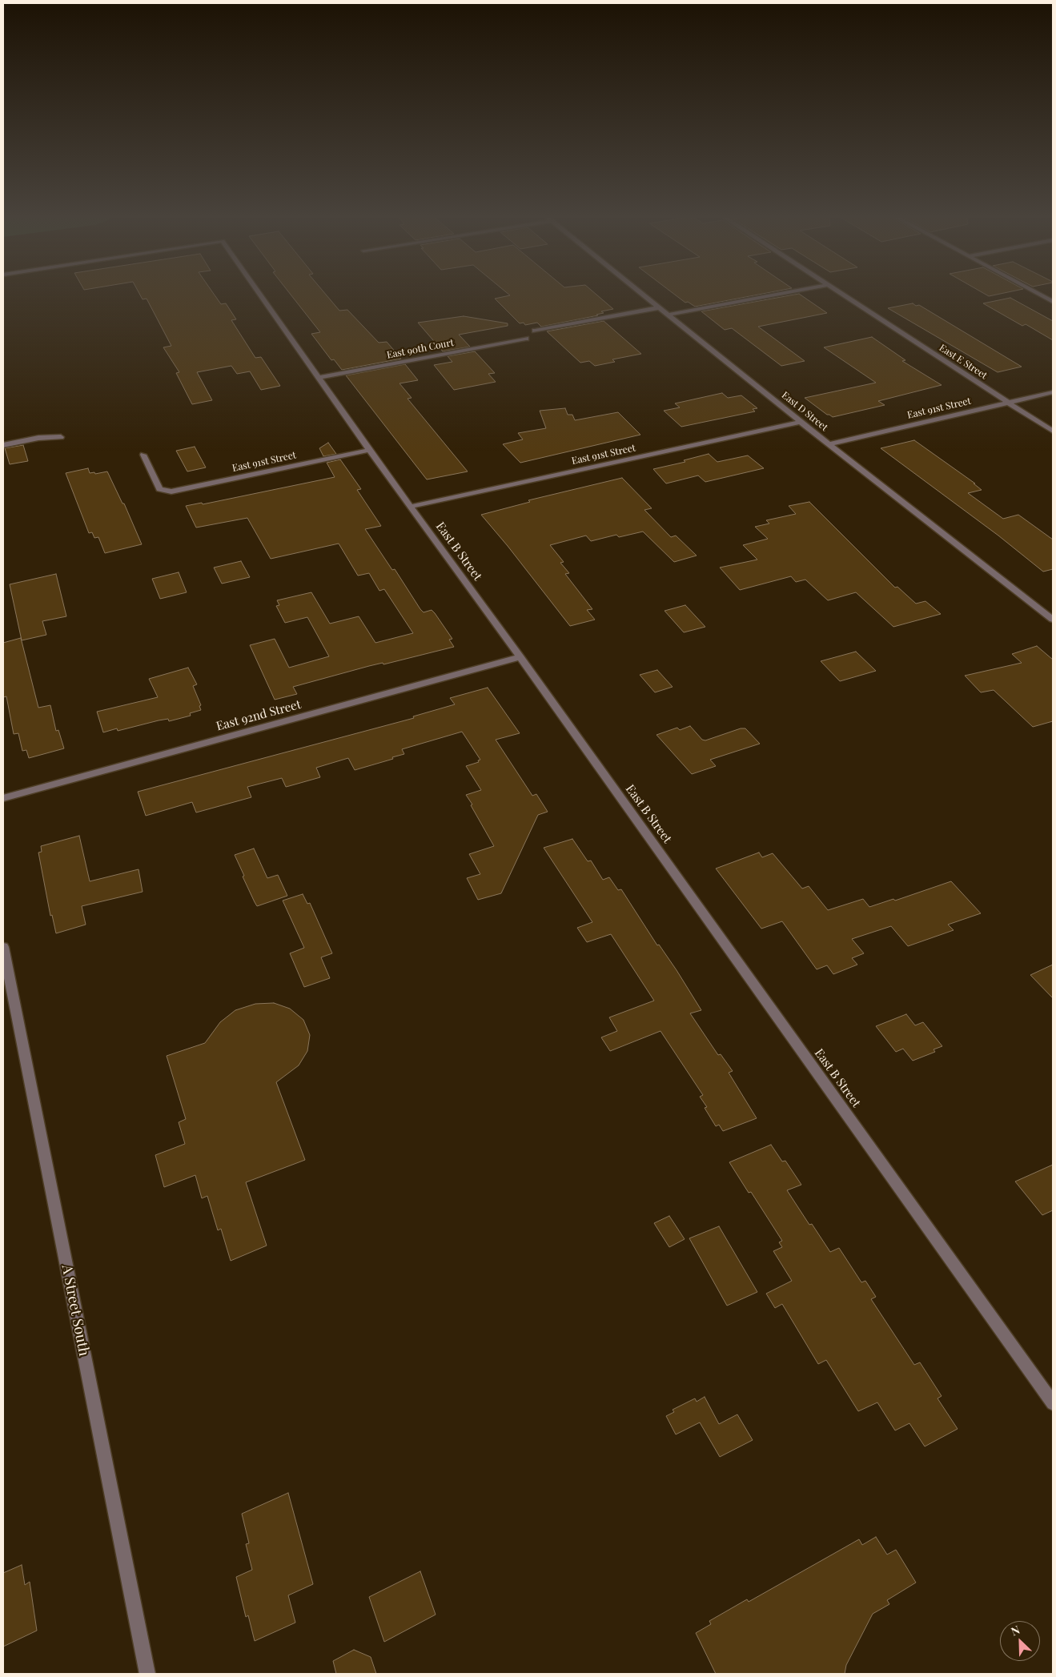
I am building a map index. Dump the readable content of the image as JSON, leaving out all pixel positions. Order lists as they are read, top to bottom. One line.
{"streets":{"street":["East 90th Court","East E Street","East 91st Street","East D Street","East B Street","East 92nd Street","A Street South"]},"crossings":[["East 90th Court","East B Street"],["East E Street","East 91st Street"],["East 91st Street","East D Street"],["East 91st Street","East B Street"],["East B Street","East 92nd Street"]],"north":"top left"}
